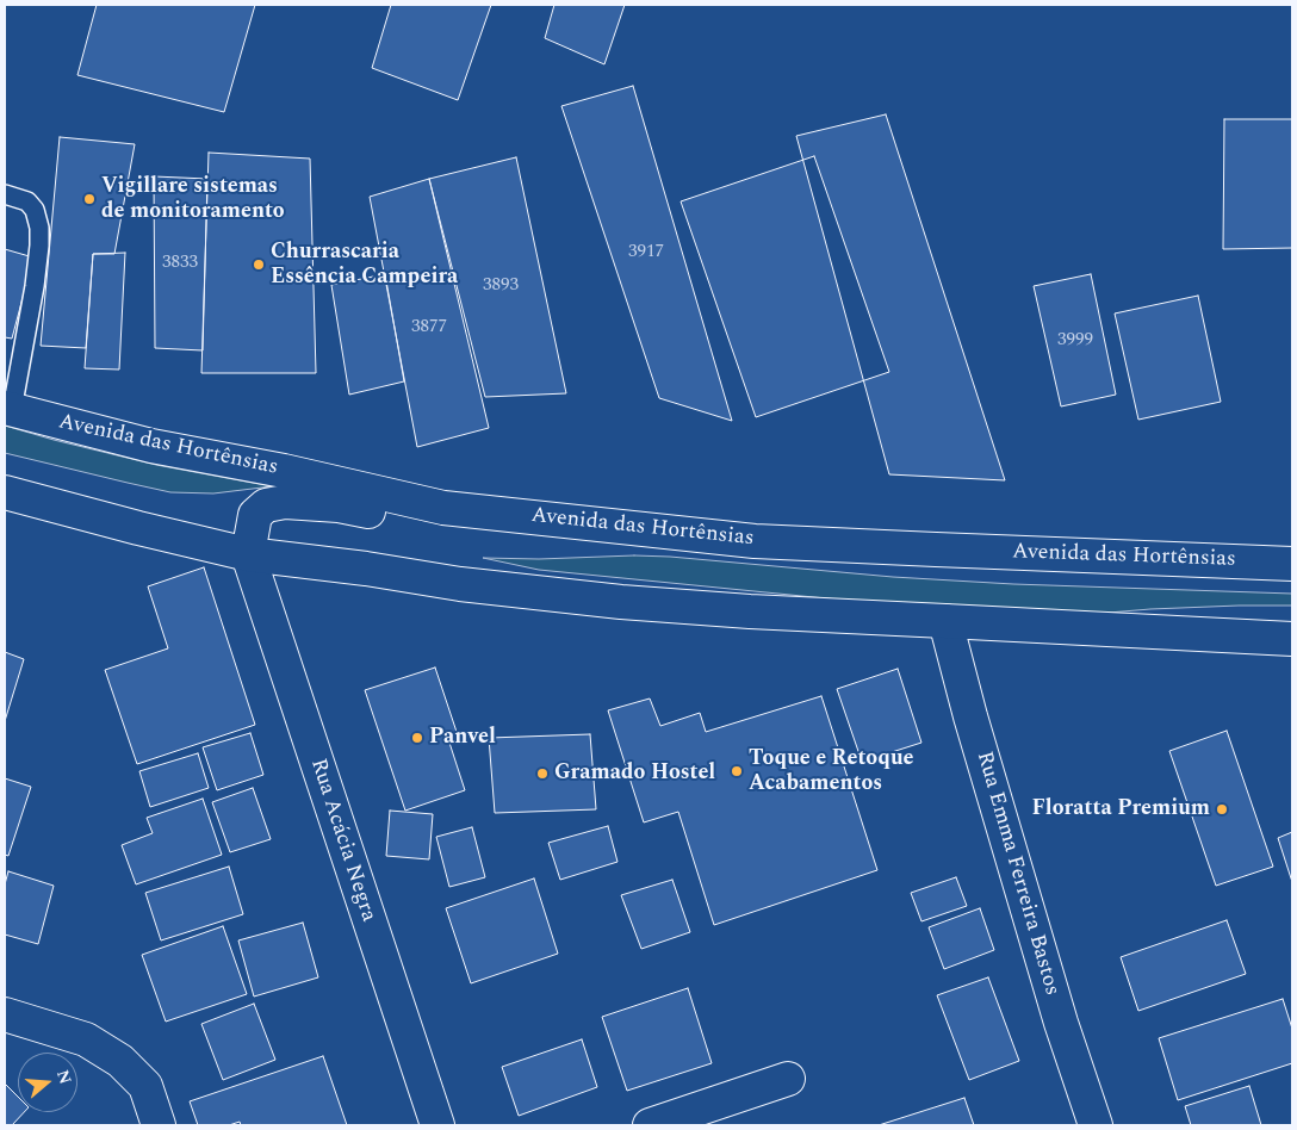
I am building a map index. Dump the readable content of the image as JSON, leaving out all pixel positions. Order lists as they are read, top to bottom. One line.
{"streets":{"main road":["Avenida das Hortênsias","Rua Acácia Negra","Rua Emma Ferreira Bastos"]},"places":["Vigillare sistemas de monitoramento","Churrascaria Essência Campeira","Panvel","Toque e Retoque Acabamentos","Gramado Hostel","Floratta Premium"],"house_numbers":["3917","3833","3893","3877","3999"],"north":"right"}
